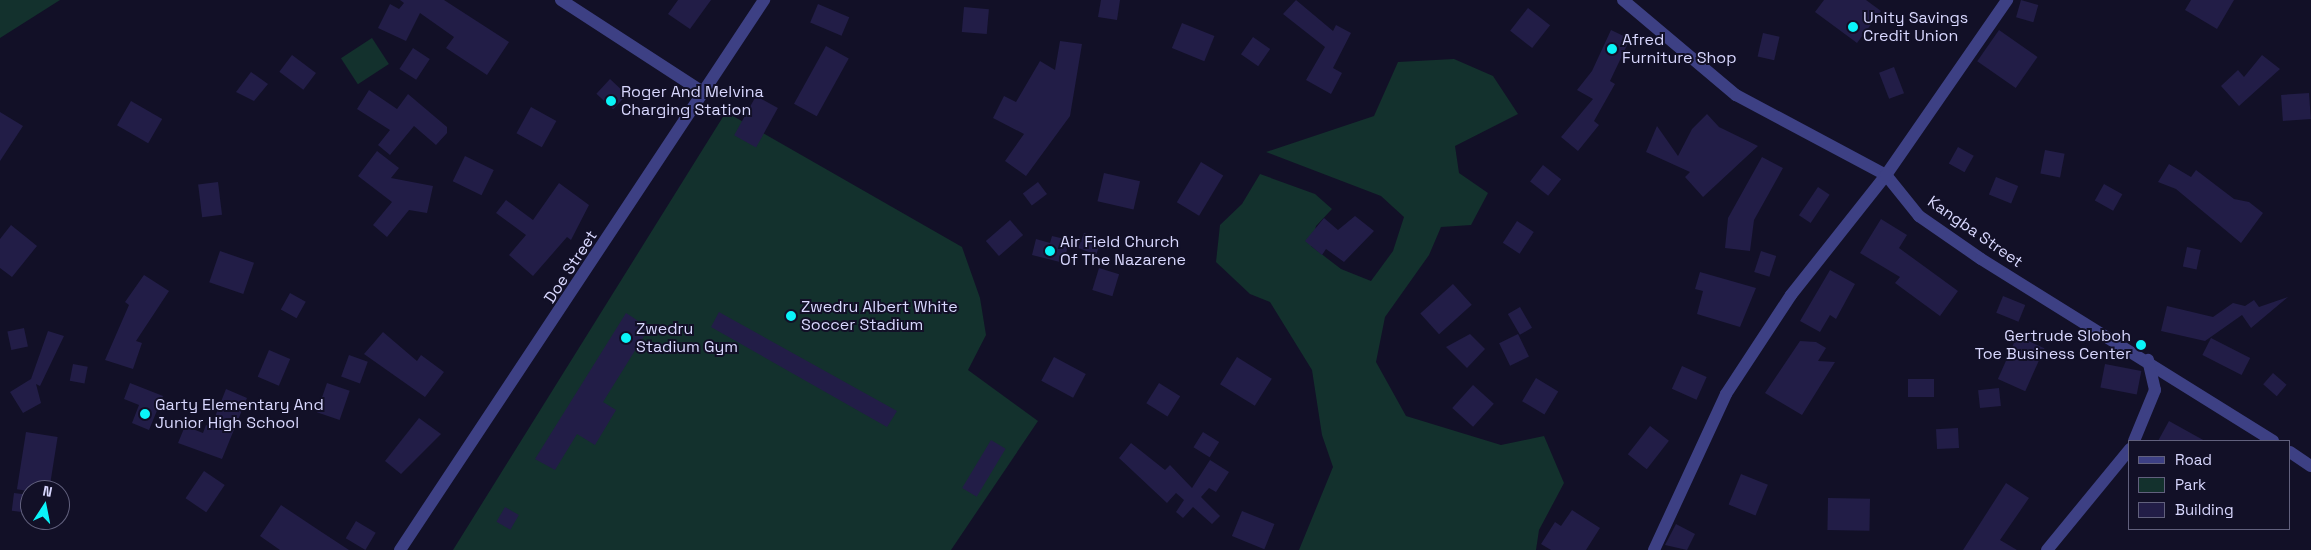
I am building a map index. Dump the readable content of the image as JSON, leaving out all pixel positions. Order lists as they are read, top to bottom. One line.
{"streets":{"street":["Kangba Street","Doe Street"]},"places":["Unity Savings Credit Union","Afred Furniture Shop","Roger And Melvina Charging Station","Air Field Church Of The Nazarene","Zwedru Albert White Soccer Stadium","Zwedru Stadium Gym","Gertrude Sloboh Toe Business Center","Garty Elementary And Junior High School"],"legend":["Road","Park","Building"],"north":"top"}
